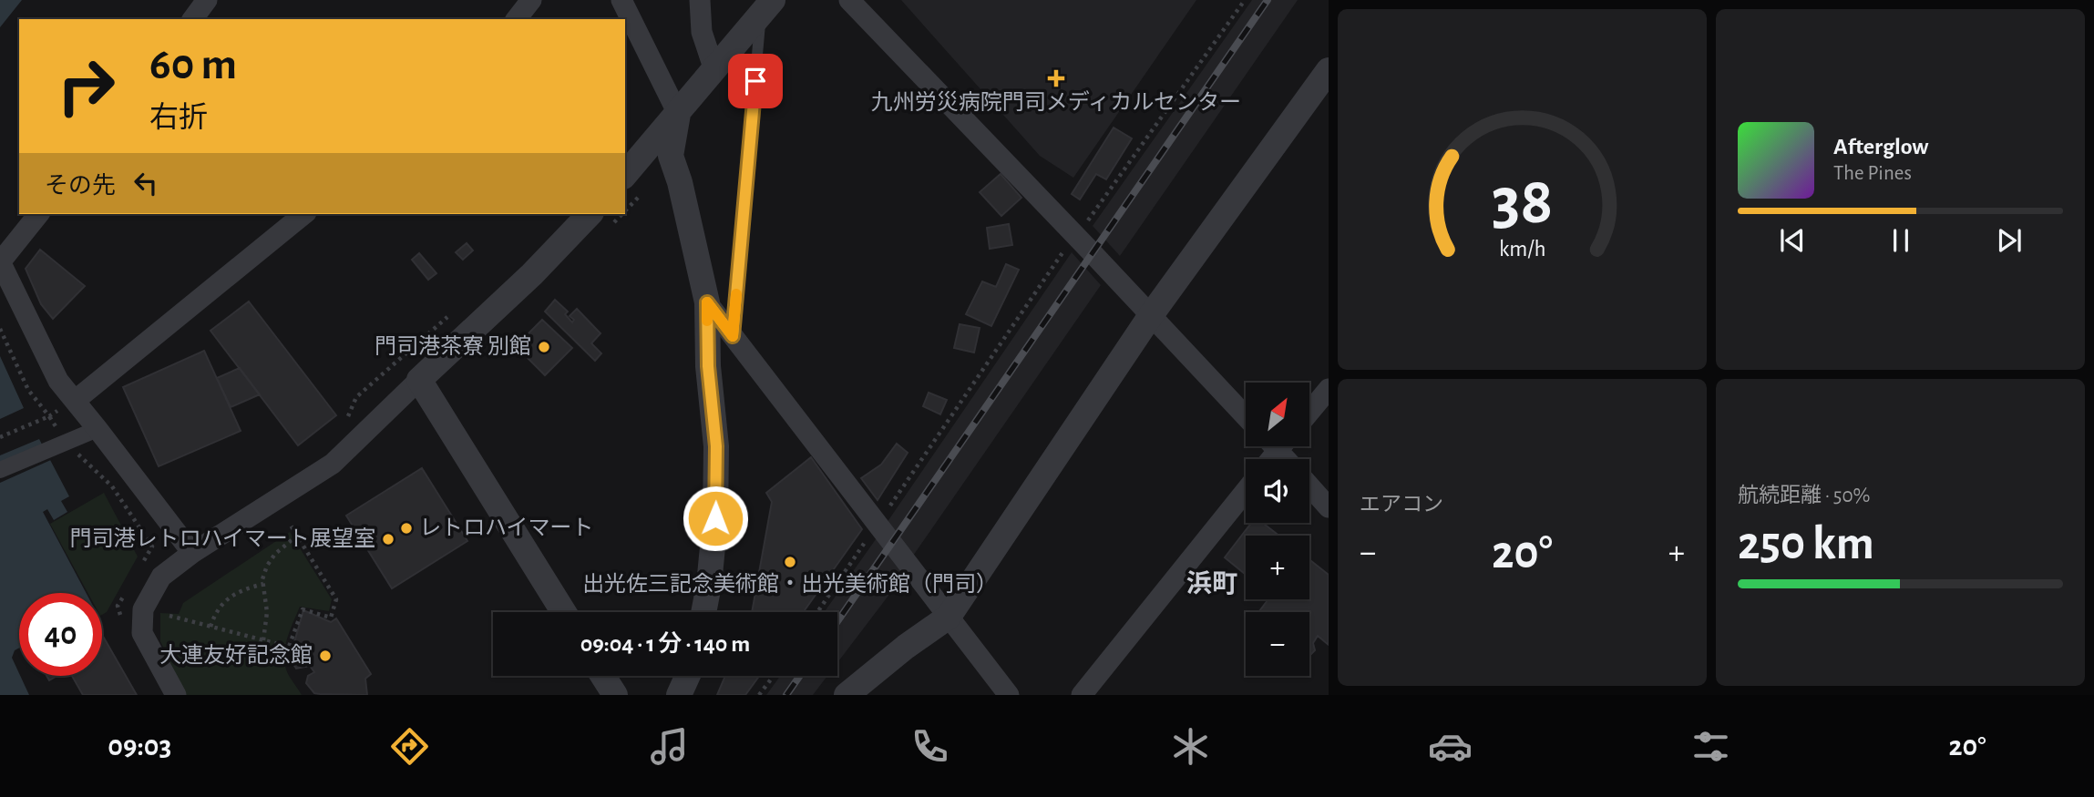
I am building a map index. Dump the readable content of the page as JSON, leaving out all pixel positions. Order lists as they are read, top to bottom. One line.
{"districts":["浜町"],"places":{"health":["九州労災病院門司メディカルセンター"],"other":["門司港茶寮 別館","レトロハイマート","門司港レトロハイマート展望室","出光佐三記念美術館・出光美術館（門司）","大連友好記念館"]},"north":"top right","page":{"turn":["60 m","右折"],"song":["Afterglow","The Pines"],"then":"その先","tile":["エアコン",["航続距離 · 50%","250 km"]],"map_buttons":["+","−"],"heat":["−","20°","+"],"limit":"40","trip":"09:04 · 1 分 · 140 m","tabs":["09:03","20°"],"gauge":["38","km/h"]}}
